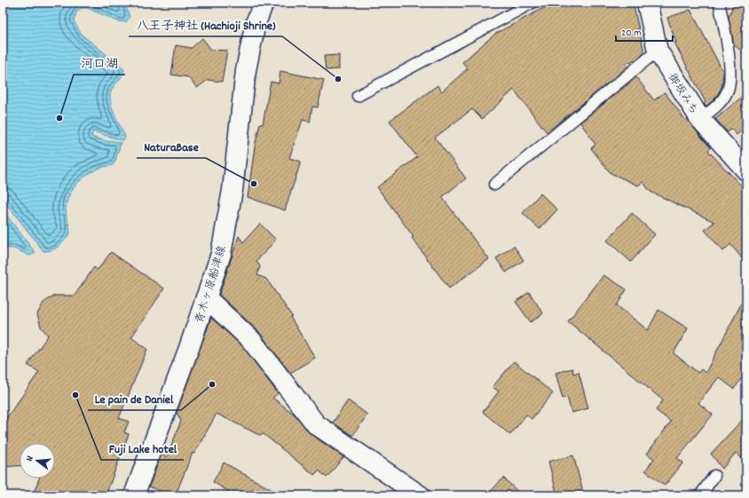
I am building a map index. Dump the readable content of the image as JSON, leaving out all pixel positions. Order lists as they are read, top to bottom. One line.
{"streets":{"main road":["御坂みち","青木ヶ原船津線"]},"places":["八王子神社 (Hachioji Shrine)","河口湖","NaturaBase","Le pain de Daniel","Fuji Lake hotel"],"scale_bar":"20 m","north":"left"}
